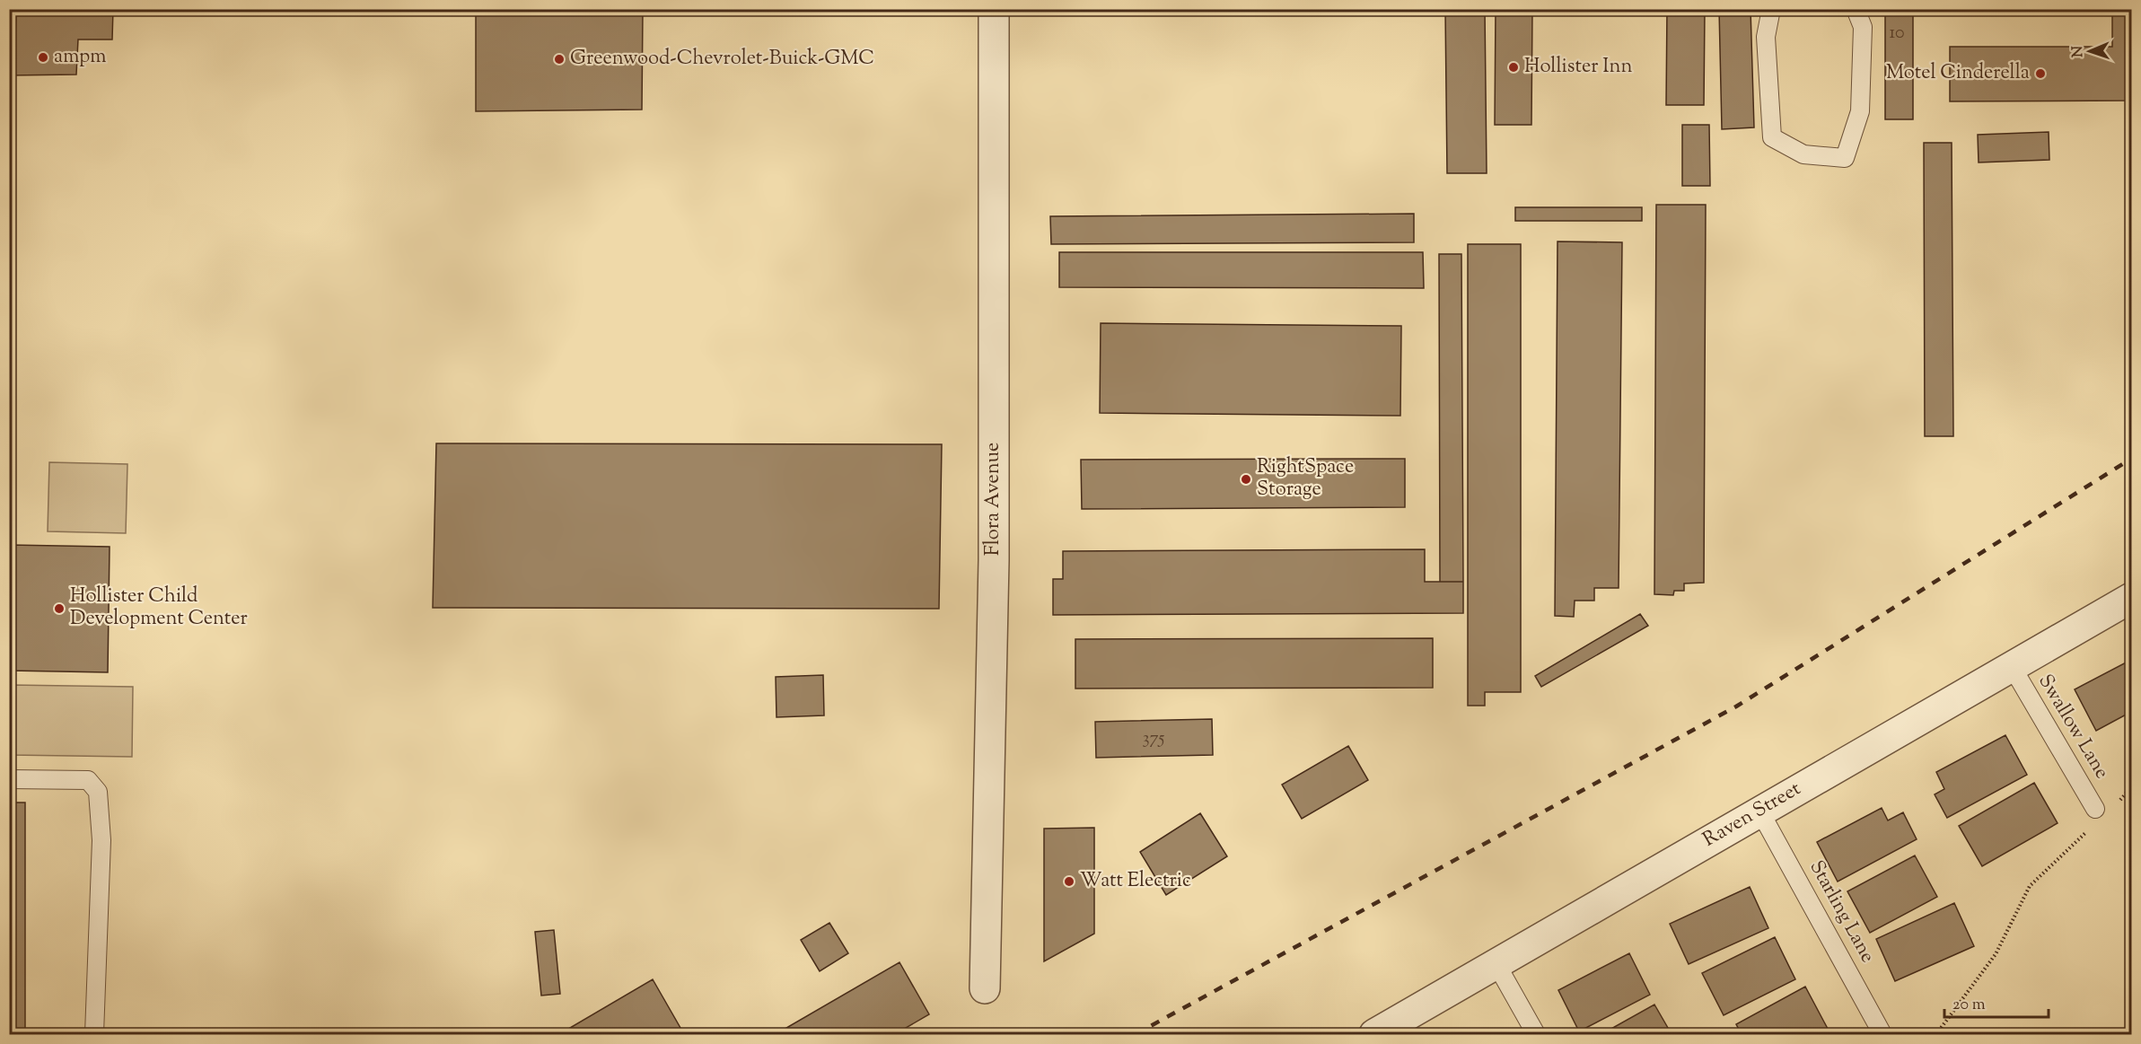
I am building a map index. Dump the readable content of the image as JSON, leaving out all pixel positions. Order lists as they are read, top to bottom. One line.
{"streets":{"street":["Flora Avenue","Raven Street"],"lane":["Swallow Lane","Starling Lane"]},"crossings":[["Swallow Lane","Raven Street"],["Raven Street","Starling Lane"]],"places":["ampm","Greenwood-Chevrolet-Buick-GMC","Hollister Inn","Motel Cinderella","RightSpace Storage","Hollister Child Development Center","Watt Electric"],"house_numbers":["10","375"],"scale_bar":"20 m","north":"left"}
